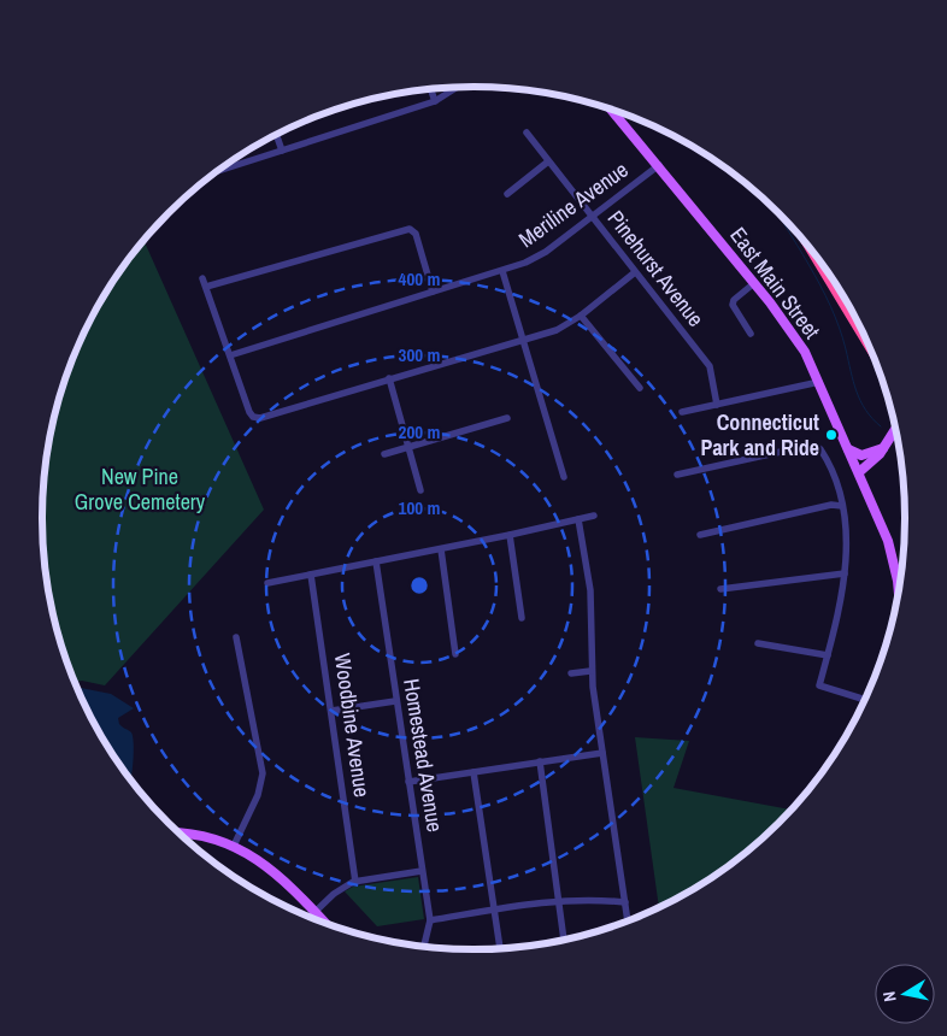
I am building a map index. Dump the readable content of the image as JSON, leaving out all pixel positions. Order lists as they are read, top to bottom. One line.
{"streets":{"main road":["East Main Street"],"street":["Meriline Avenue","Pinehurst Avenue","Woodbine Avenue","Homestead Avenue"]},"crossings":[["Meriline Avenue","Pinehurst Avenue"],["Meriline Avenue","East Main Street"]],"parks":["New Pine Grove Cemetery"],"places":["Connecticut Park and Ride"],"north":"left","rings":["400 m","300 m","200 m","100 m"]}
